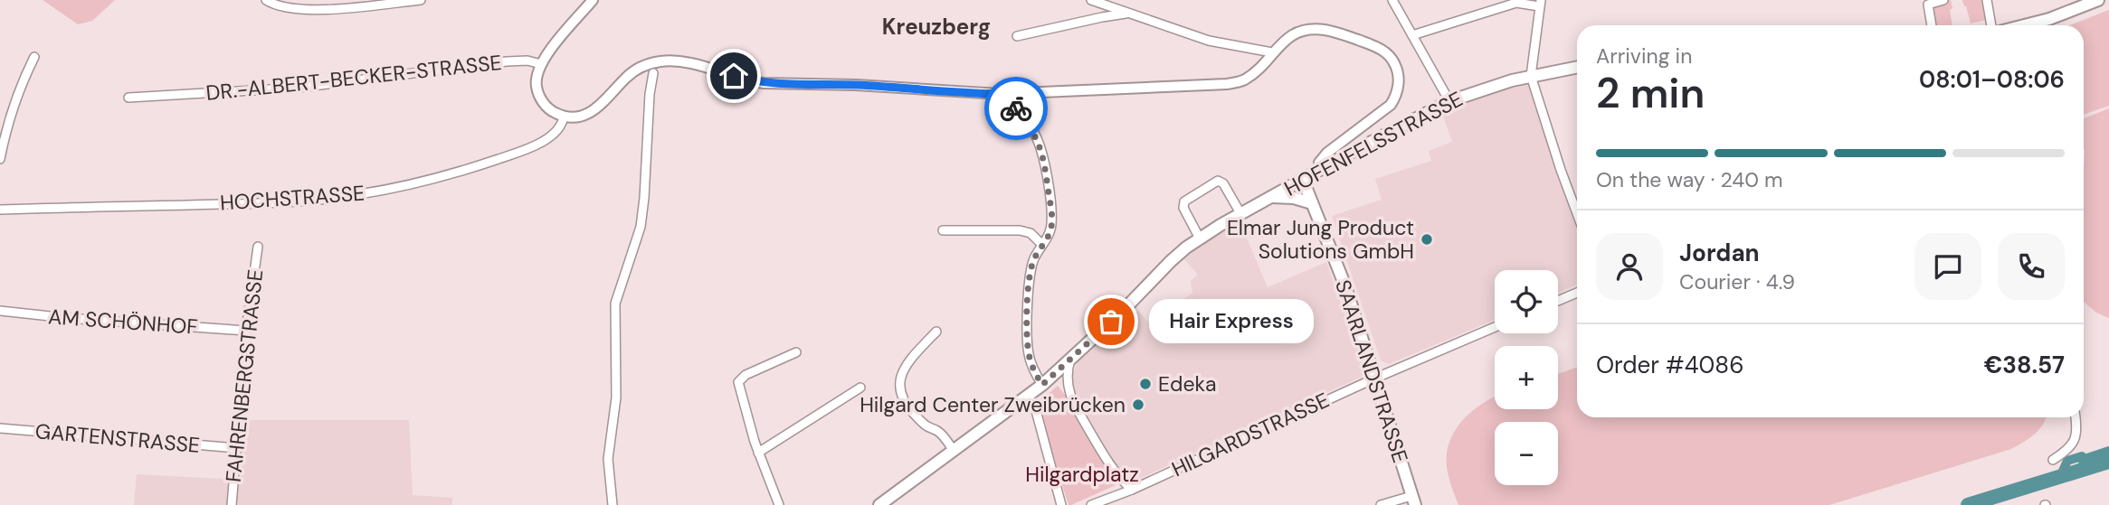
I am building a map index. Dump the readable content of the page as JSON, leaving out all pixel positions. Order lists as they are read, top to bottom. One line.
{"streets":{"main road":["HOFENFELSSTRASSE","SAARLANDSTRASSE"],"street":["DR.-ALBERT-BECKER-STRASSE","HOCHSTRASSE","AM SCHÖNHOF","FAHRENBERGSTRASSE","HILGARDSTRASSE","GARTENSTRASSE"]},"crossings":[["HOFENFELSSTRASSE","SAARLANDSTRASSE"],["AM SCHÖNHOF","FAHRENBERGSTRASSE"],["SAARLANDSTRASSE","HILGARDSTRASSE"],["FAHRENBERGSTRASSE","GARTENSTRASSE"]],"districts":["Kreuzberg"],"parks":["Hilgardplatz"],"places":["Elmar Jung Product Solutions GmbH","Hair Express","Edeka","Hilgard Center Zweibrücken"],"page":{"heading":["2 min","Arriving in","08:01–08:06"],"panel":["Jordan","Courier · 4.9","Order #4086","€38.57"],"bar":"On the way · 240 m","map_buttons":["+","−"],"bubble":"Hair Express"}}
